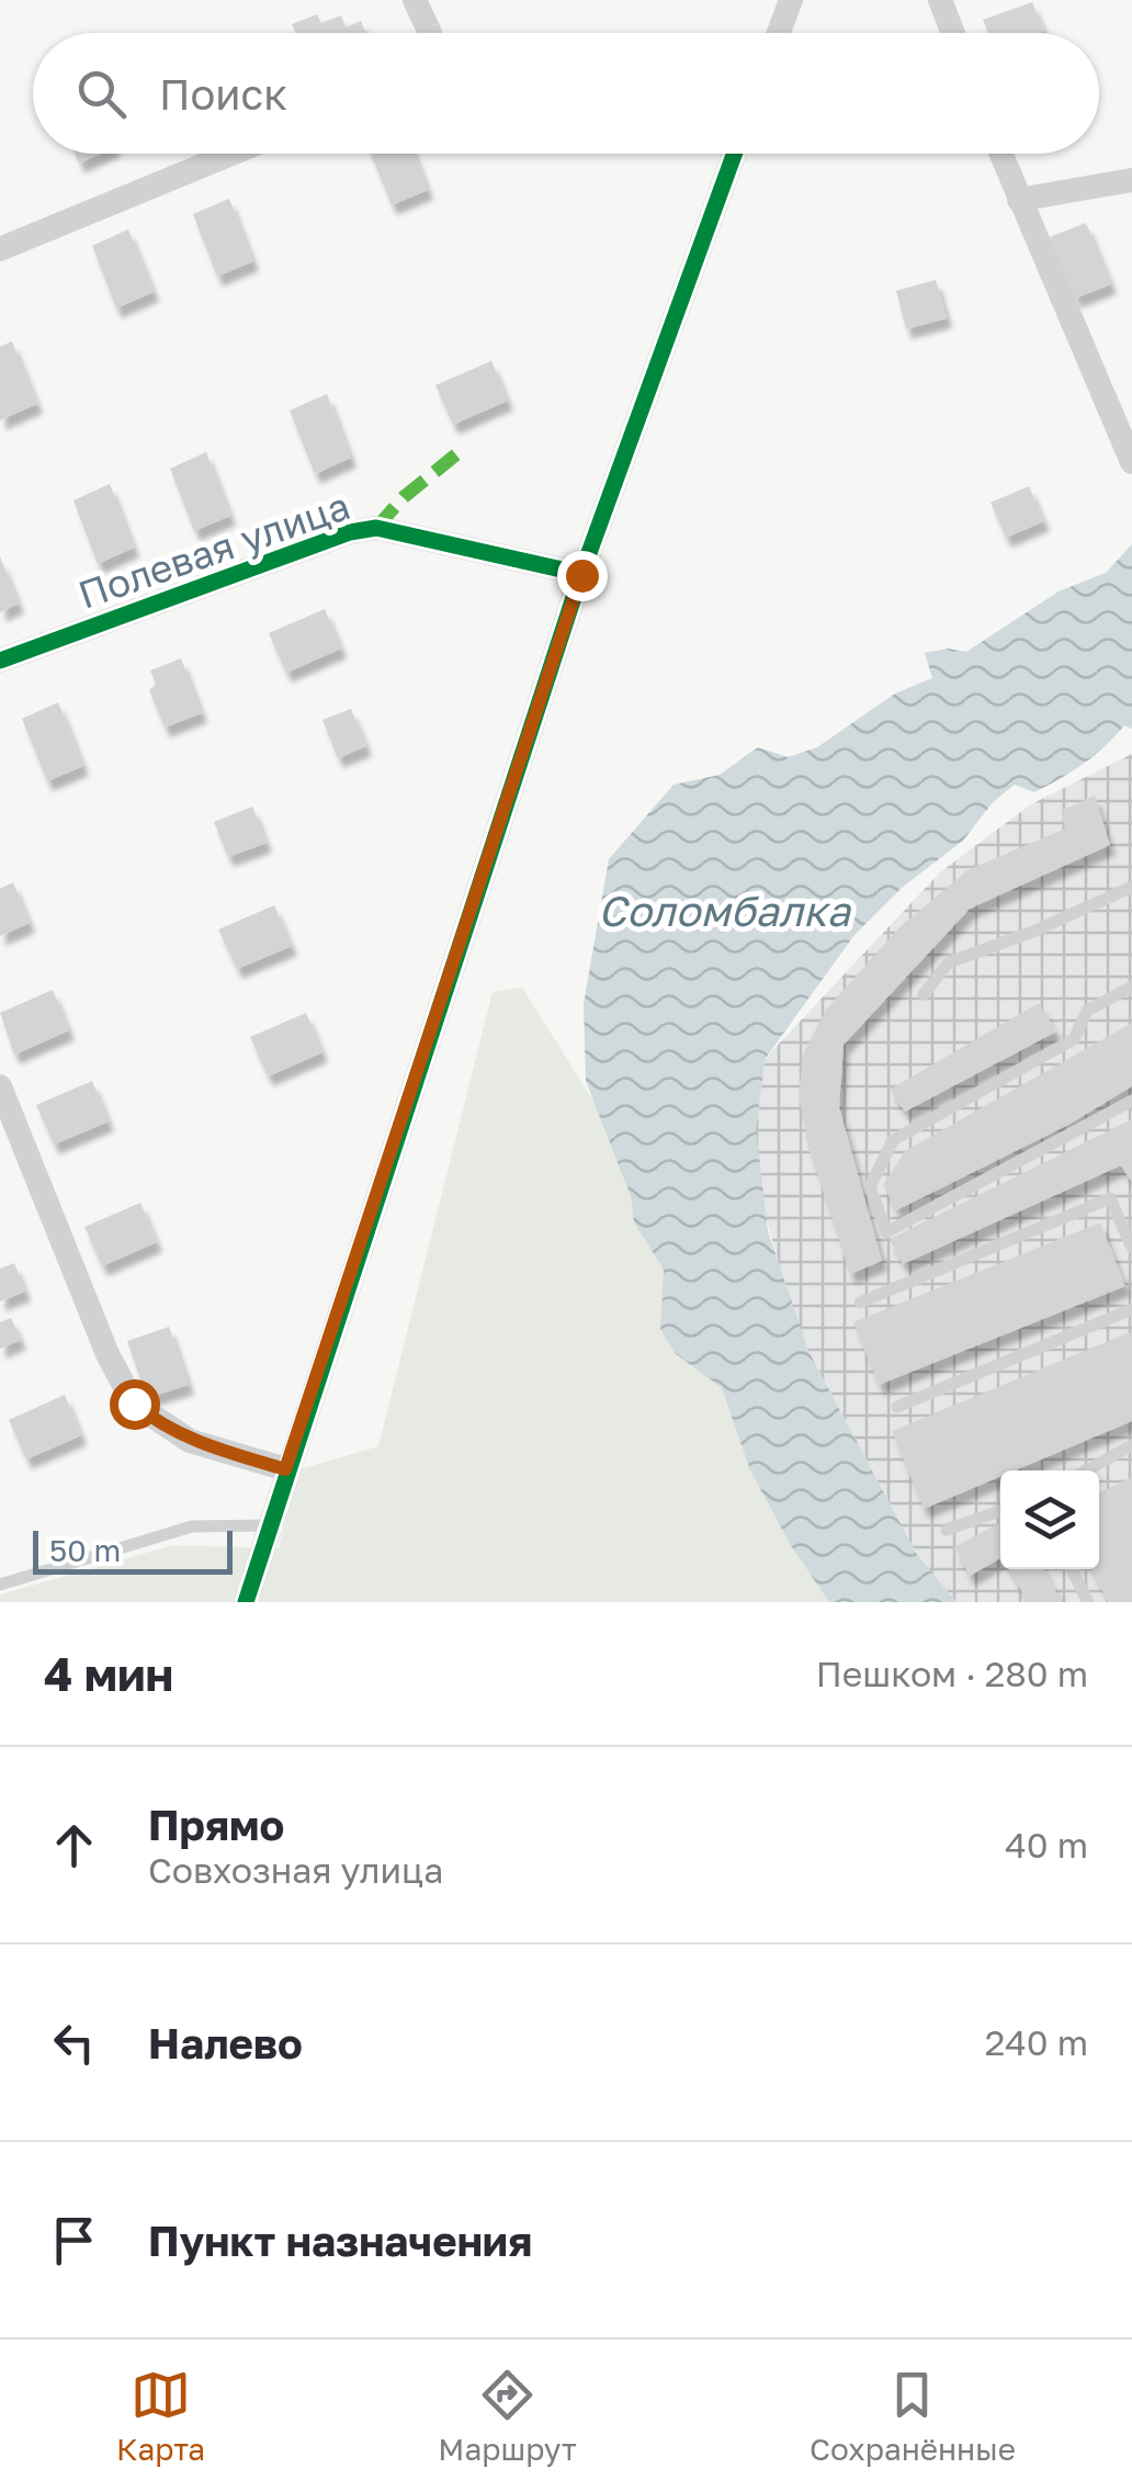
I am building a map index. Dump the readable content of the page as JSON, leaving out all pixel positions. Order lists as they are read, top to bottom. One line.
{"streets":{"street":["Полевая улица"]},"water":["Соломбалка"],"scale_bar":"50 m","page":{"search":"Поиск","scale":"50 m","heading":["4 мин","Пешком · 280 m"],"list":[["Прямо","Совхозная улица","40 m"],["Налево","240 m"],"Пункт назначения"],"nav":["Карта","Маршрут","Сохранённые"]}}
